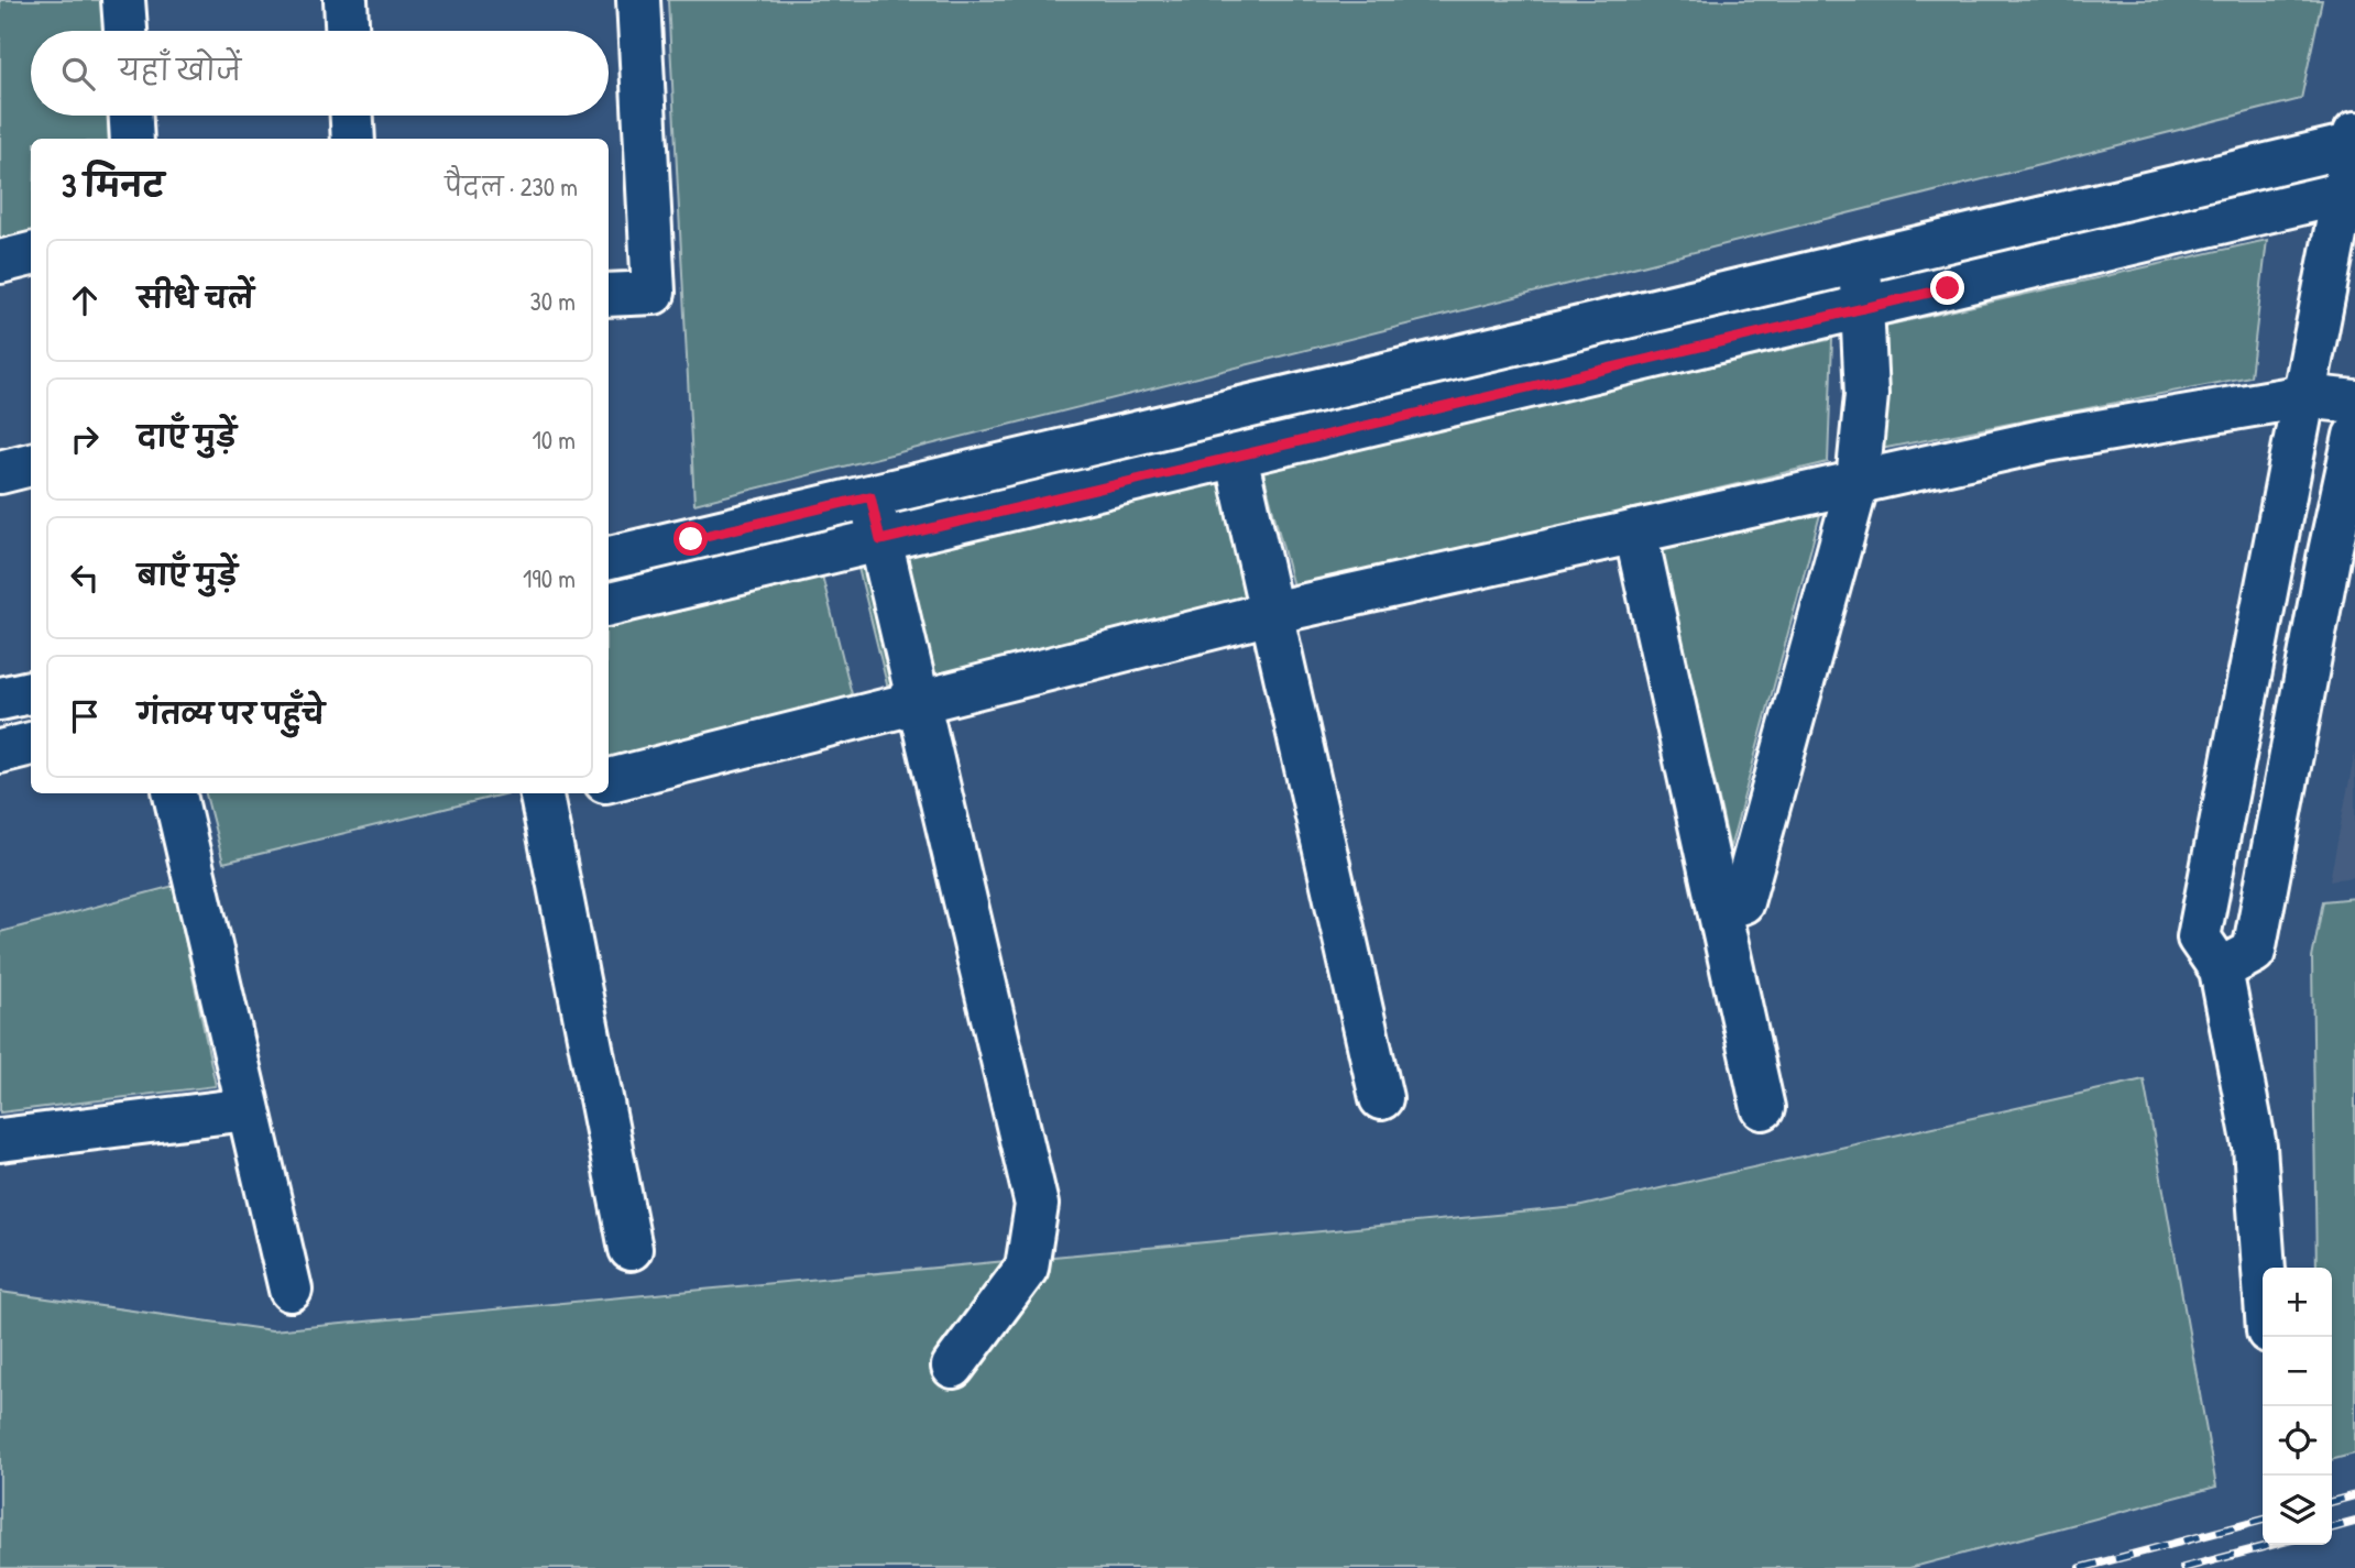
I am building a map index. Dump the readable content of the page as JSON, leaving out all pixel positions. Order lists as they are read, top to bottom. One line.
{"page":{"search":"यहाँ खोजें","heading":["3 मिनट","पैदल · 230 m"],"list":[["सीधे चलें","30 m"],["दाएँ मुड़ें","10 m"],["बाएँ मुड़ें","190 m"],"गंतव्य पर पहुँचे"],"map_buttons":["+","−"]}}
